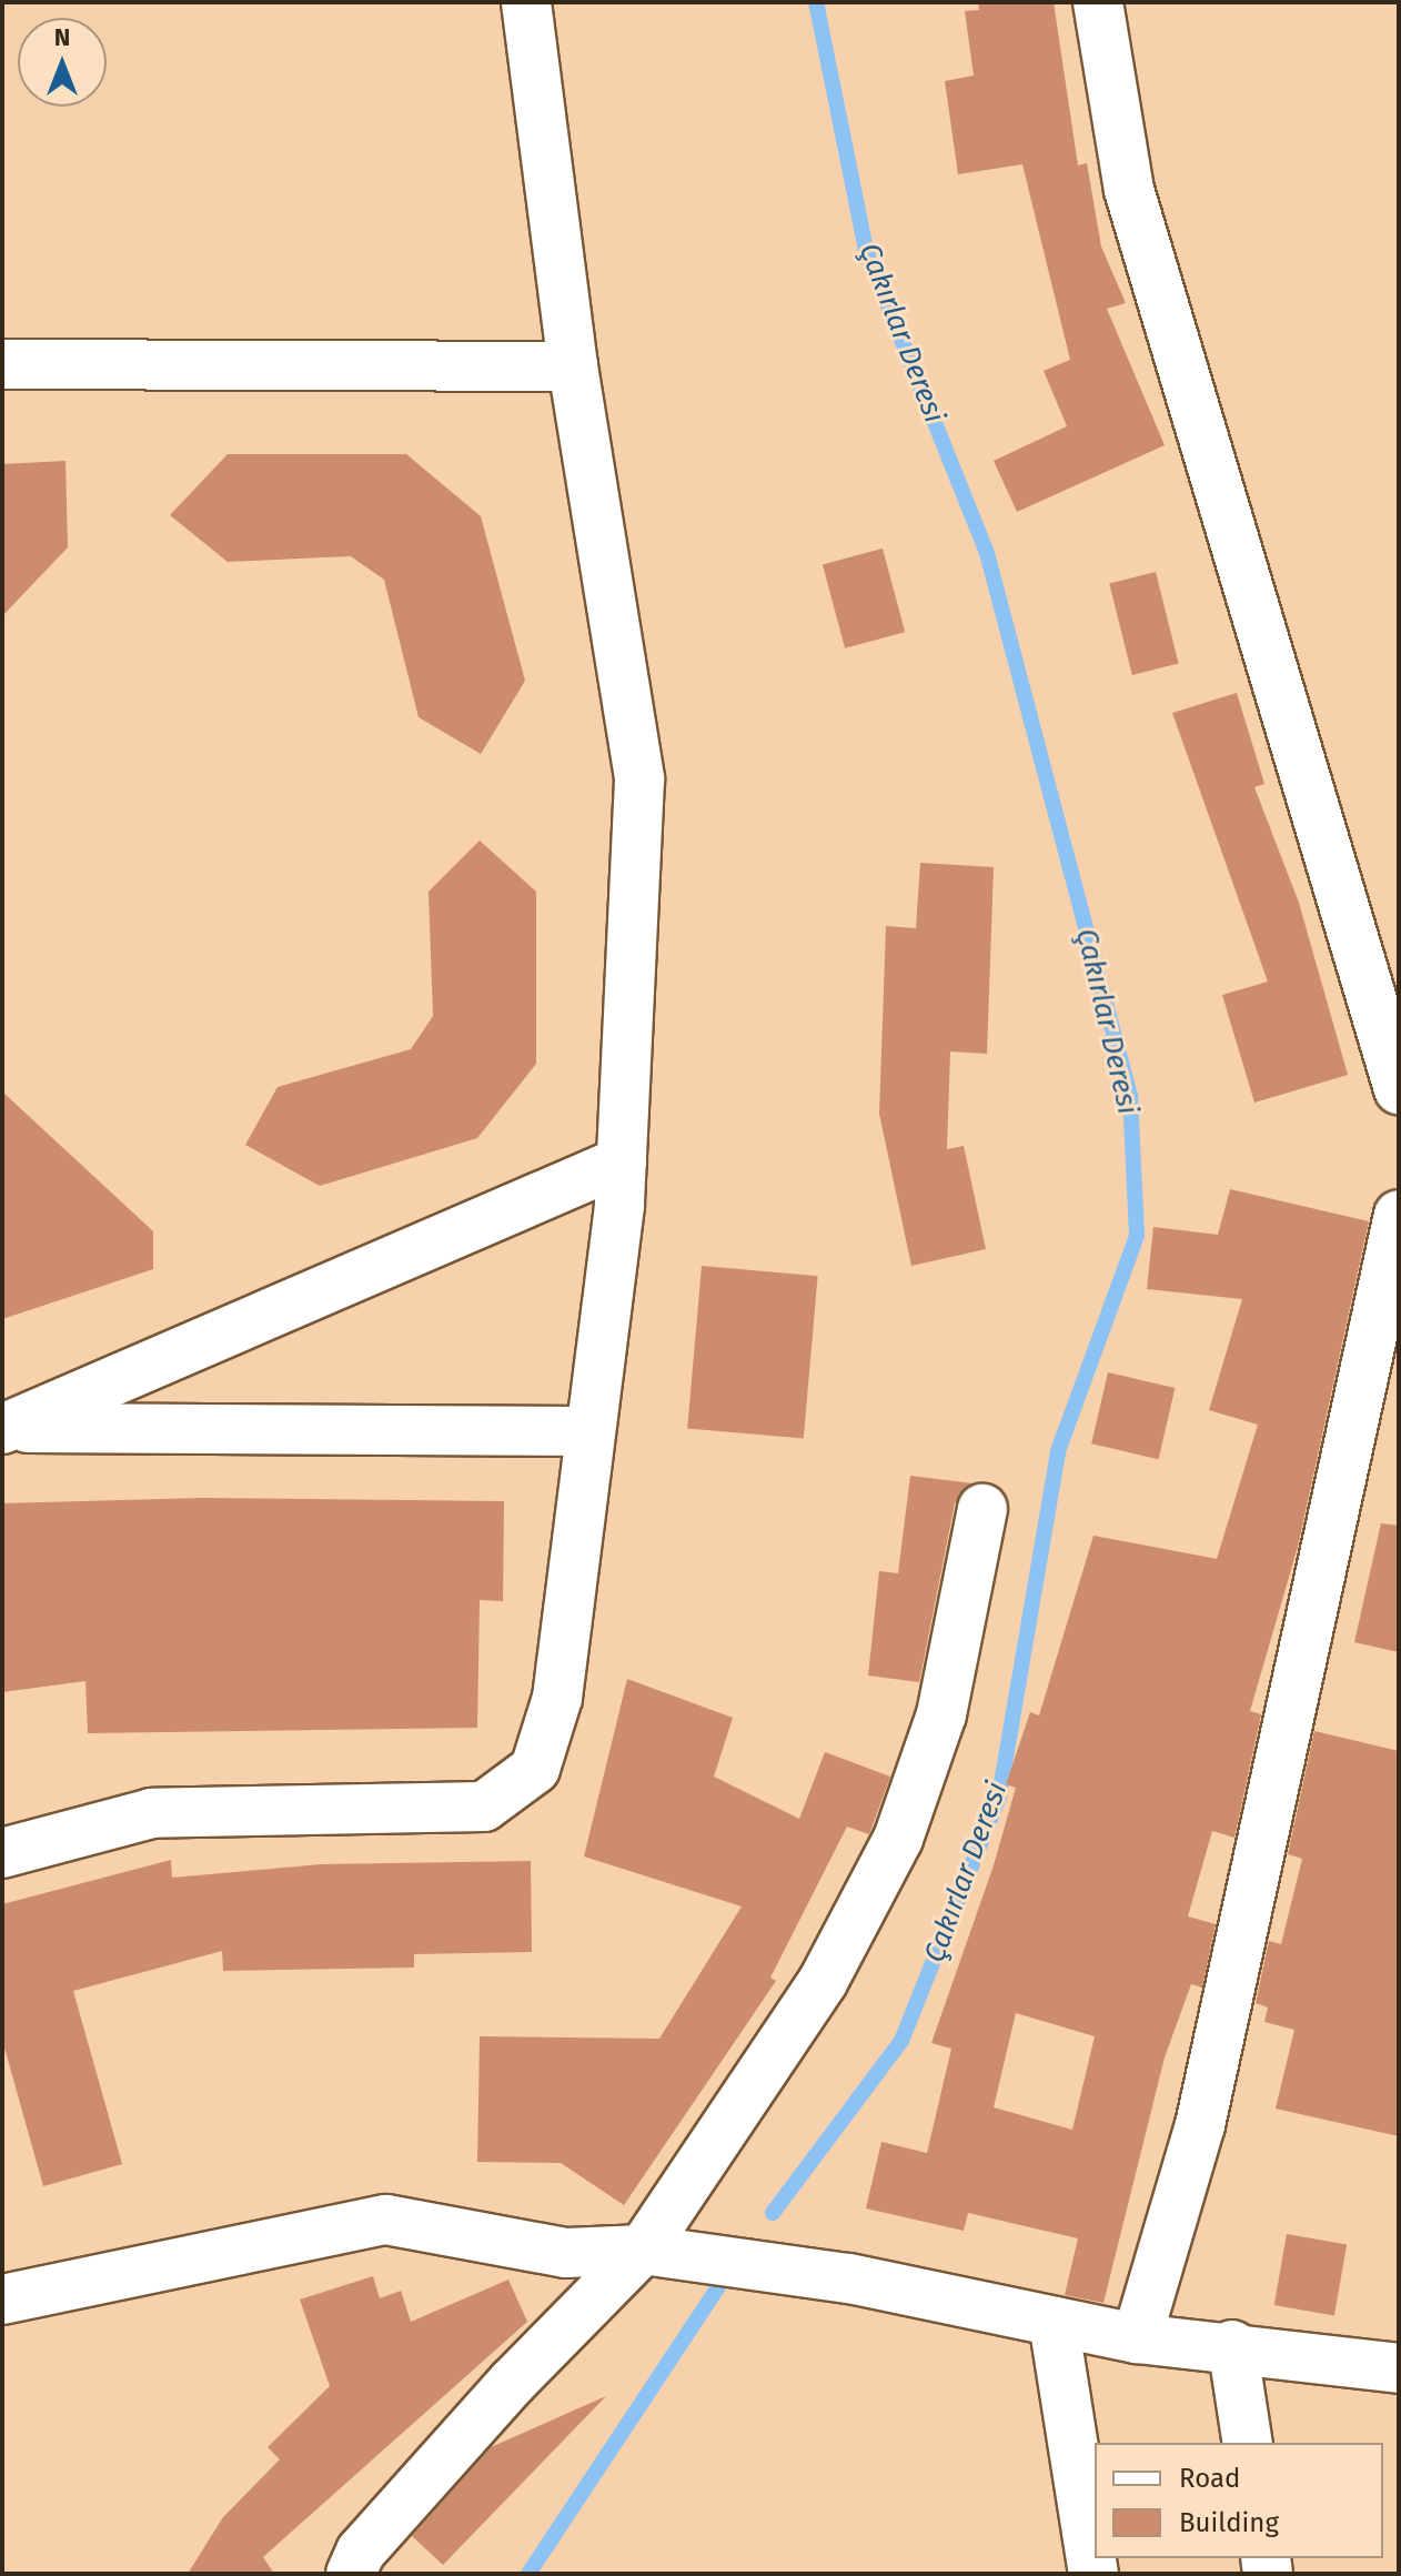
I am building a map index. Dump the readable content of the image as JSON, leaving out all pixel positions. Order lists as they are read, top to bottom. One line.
{"water":["Çakırlar Deresi"],"legend":["Road","Building"],"north":"top"}
